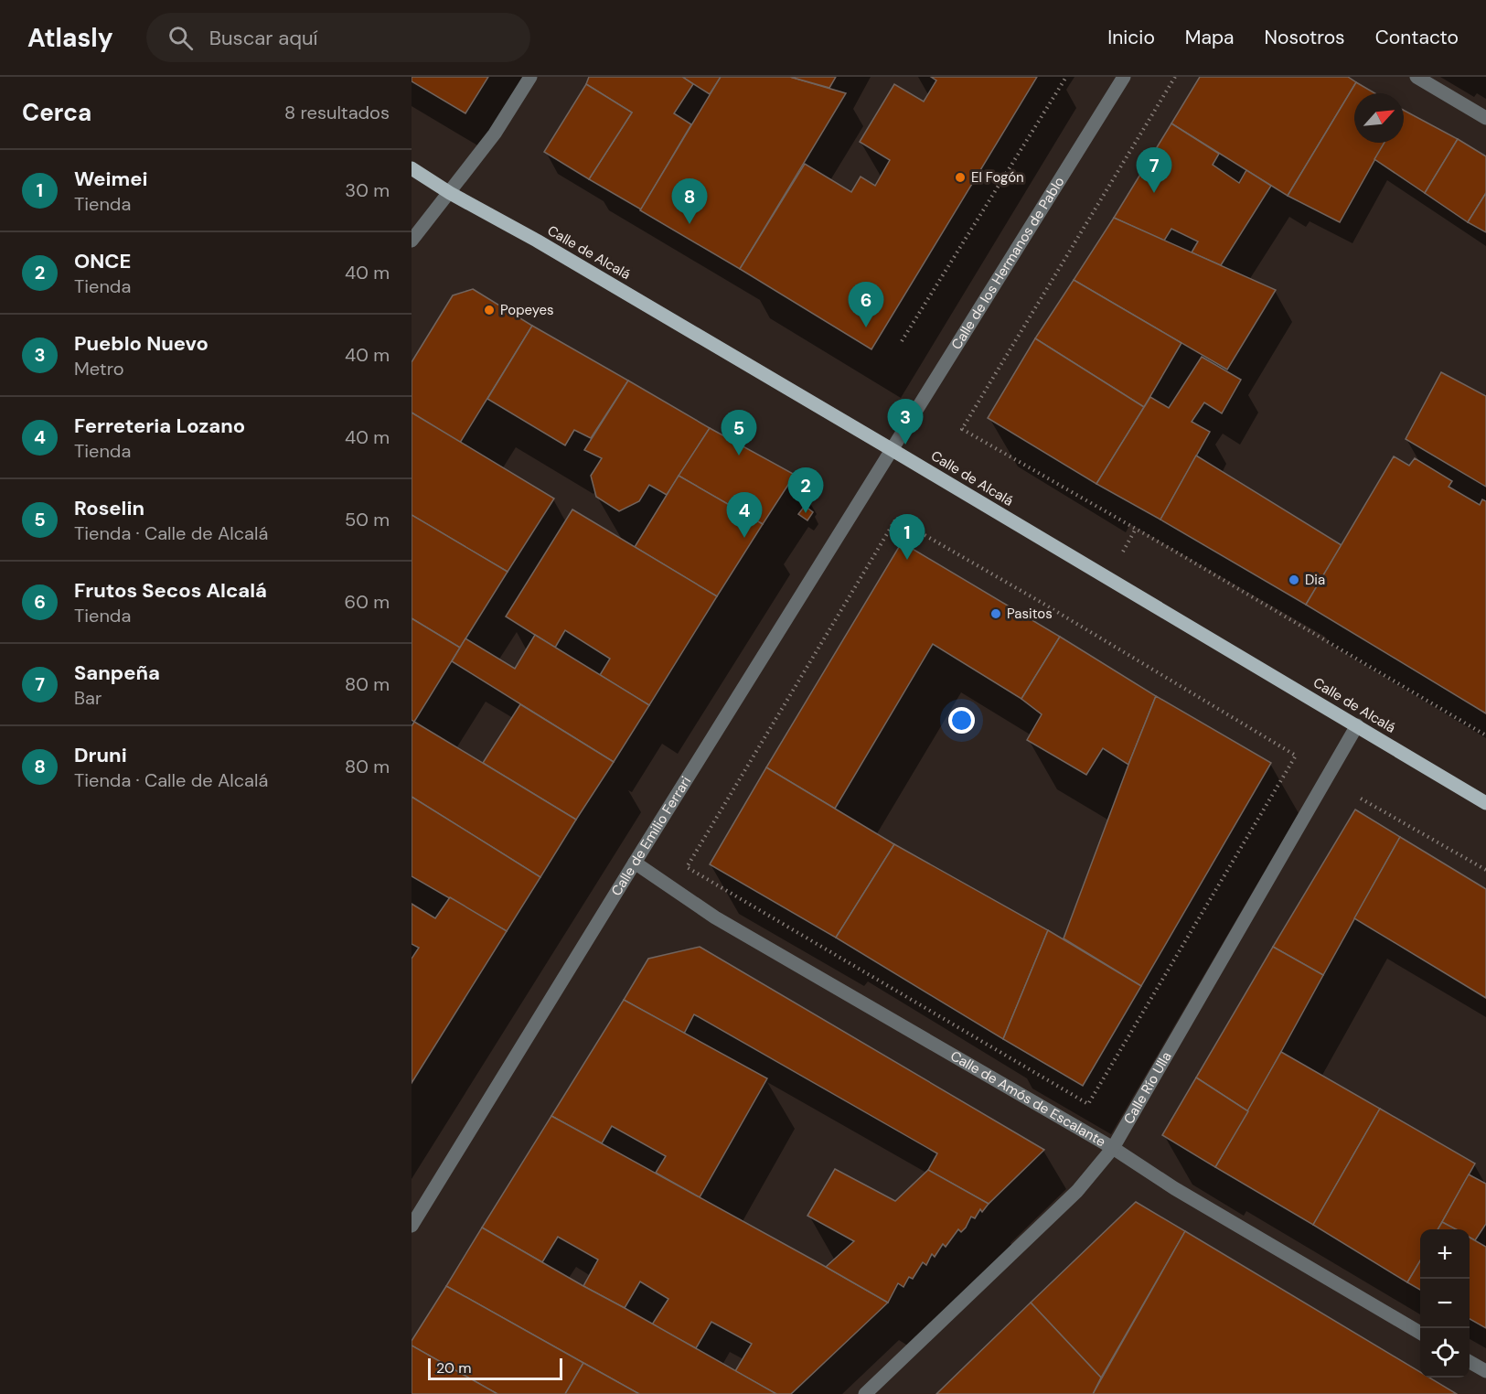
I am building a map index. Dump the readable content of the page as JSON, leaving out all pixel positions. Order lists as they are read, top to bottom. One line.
{"streets":{"main road":["Calle de Alcalá"],"street":["Calle de los Hermanos de Pablo","Calle de Emilio Ferrari","Calle Río Ulla","Calle de Amós de Escalante"]},"crossings":[["Calle de Alcalá","Calle de los Hermanos de Pablo"],["Calle de Alcalá","Calle de Emilio Ferrari"],["Calle de Alcalá","Calle Río Ulla"],["Calle de los Hermanos de Pablo","Calle de Emilio Ferrari"],["Calle de Emilio Ferrari","Calle de Amós de Escalante"],["Calle Río Ulla","Calle de Amós de Escalante"]],"places":["El Fogón","Popeyes","Dia","Pasitos"],"scale_bar":"20 m","north":"top right","page":{"header":"Atlasly","search":"Buscar aquí","nav":["Inicio","Mapa","Nosotros","Contacto"],"heading":["Cerca","8 resultados"],"pins":["7","8","6","3","5","2","4","1"],"list":[{"mark":"1","name":"Weimei","note":"Tienda","value":"30 m"},{"mark":"2","name":"ONCE","note":"Tienda","value":"40 m"},{"mark":"3","name":"Pueblo Nuevo","note":"Metro","value":"40 m"},{"mark":"4","name":"Ferreteria Lozano","note":"Tienda","value":"40 m"},{"mark":"5","name":"Roselin","note":"Tienda · Calle de Alcalá","value":"50 m"},{"mark":"6","name":"Frutos Secos Alcalá","note":"Tienda","value":"60 m"},{"mark":"7","name":"Sanpeña","note":"Bar","value":"80 m"},{"mark":"8","name":"Druni","note":"Tienda · Calle de Alcalá","value":"80 m"}],"map_buttons":["+","−"],"scale":"20 m"}}
